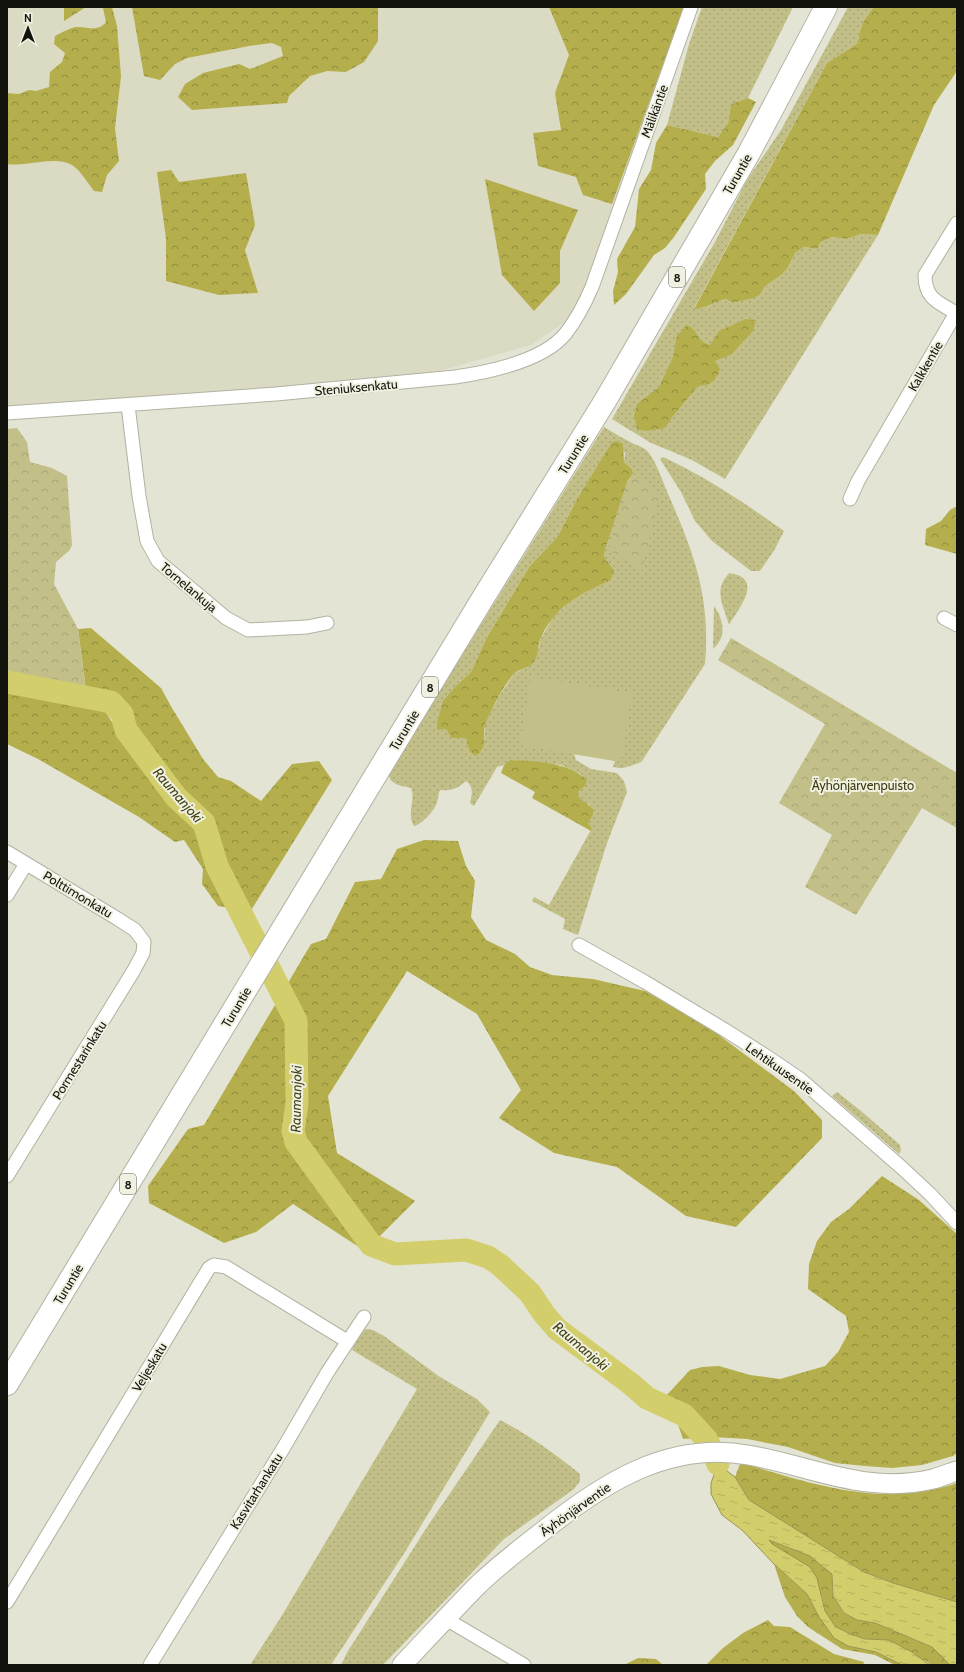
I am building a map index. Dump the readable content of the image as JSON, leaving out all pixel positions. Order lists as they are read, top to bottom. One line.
{"streets":{"highway":["Turuntie","8"],"main road":["Äyhönjärventie"],"street":["Mälikäntie","Kalkkentie","Steniuksenkatu","Tornelankuja","Polttimonkatu","Pormestarinkatu","Lehtikuusentie","Veljeskatu","Kasvitarhankatu"]},"crossings":[["Mälikäntie","Steniuksenkatu"],["Steniuksenkatu","Tornelankuja"],["Polttimonkatu","Pormestarinkatu"],["Veljeskatu","Kasvitarhankatu"]],"water":["Raumanjoki"],"parks":["Äyhönjärvenpuisto"],"north":"top"}
